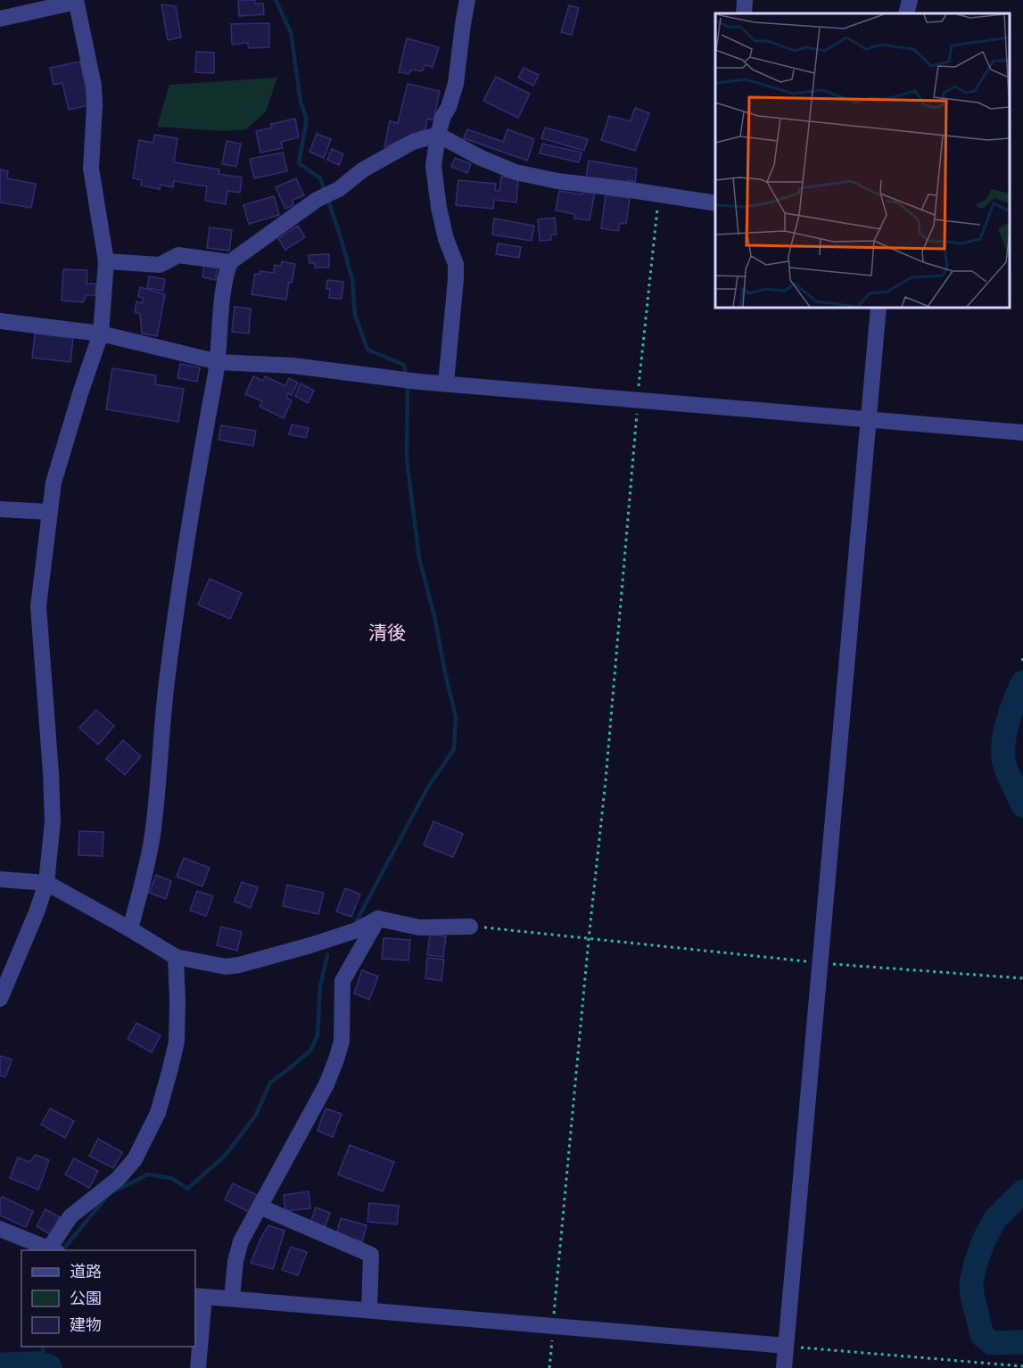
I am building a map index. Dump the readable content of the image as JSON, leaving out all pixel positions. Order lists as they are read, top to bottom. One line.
{"districts":["清後"],"legend":["道路","公園","建物"]}
